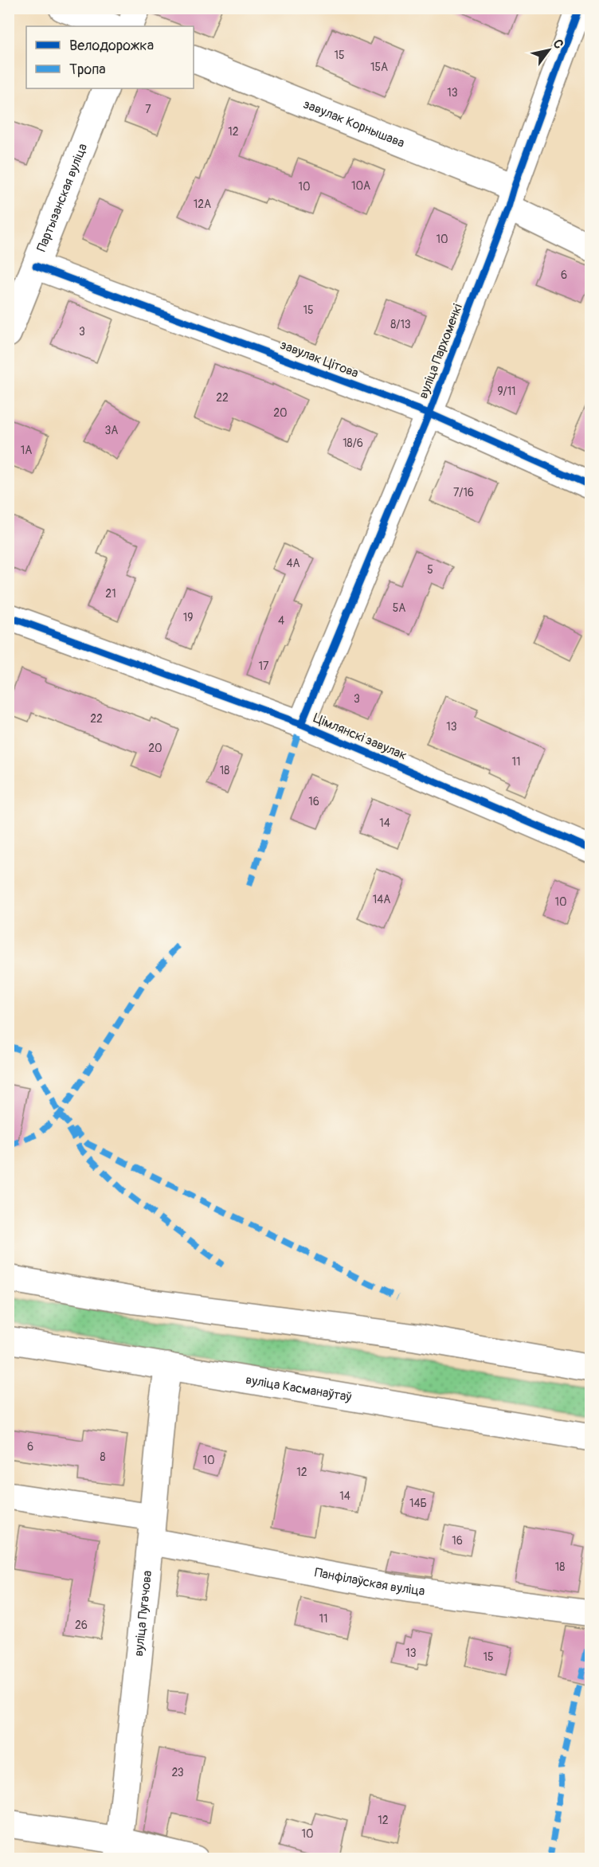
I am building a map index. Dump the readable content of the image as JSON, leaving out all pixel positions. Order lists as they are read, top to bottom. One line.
{"streets":{"street":["завулак Корнышава","Партызанская вуліца","вуліца Пархоменкі","завулак Цітова","Цімлянскі завулак","вуліца Касманаўтаў","Панфілаўская вуліца","вуліца Пугачова"]},"crossings":[["завулак Корнышава","вуліца Пархоменкі"],["Партызанская вуліца","завулак Цітова"],["вуліца Пархоменкі","завулак Цітова"],["вуліца Пархоменкі","Цімлянскі завулак"],["вуліца Касманаўтаў","вуліца Пугачова"],["Панфілаўская вуліца","вуліца Пугачова"]],"house_numbers":["15","15А","13","7","12","10А","10","12А","10","6","15","8/13","3","9/11","22","20","3А","18/6","1А","7/16","4А","5","21","5А","19","4","17","3","22","13","20","11","18","16","14","14А","10","6","8","10","12","14","14Б","16","18","11","26","13","15","23","12","10"],"legend":["Велодорожка","Тропа"],"north":"top right"}
